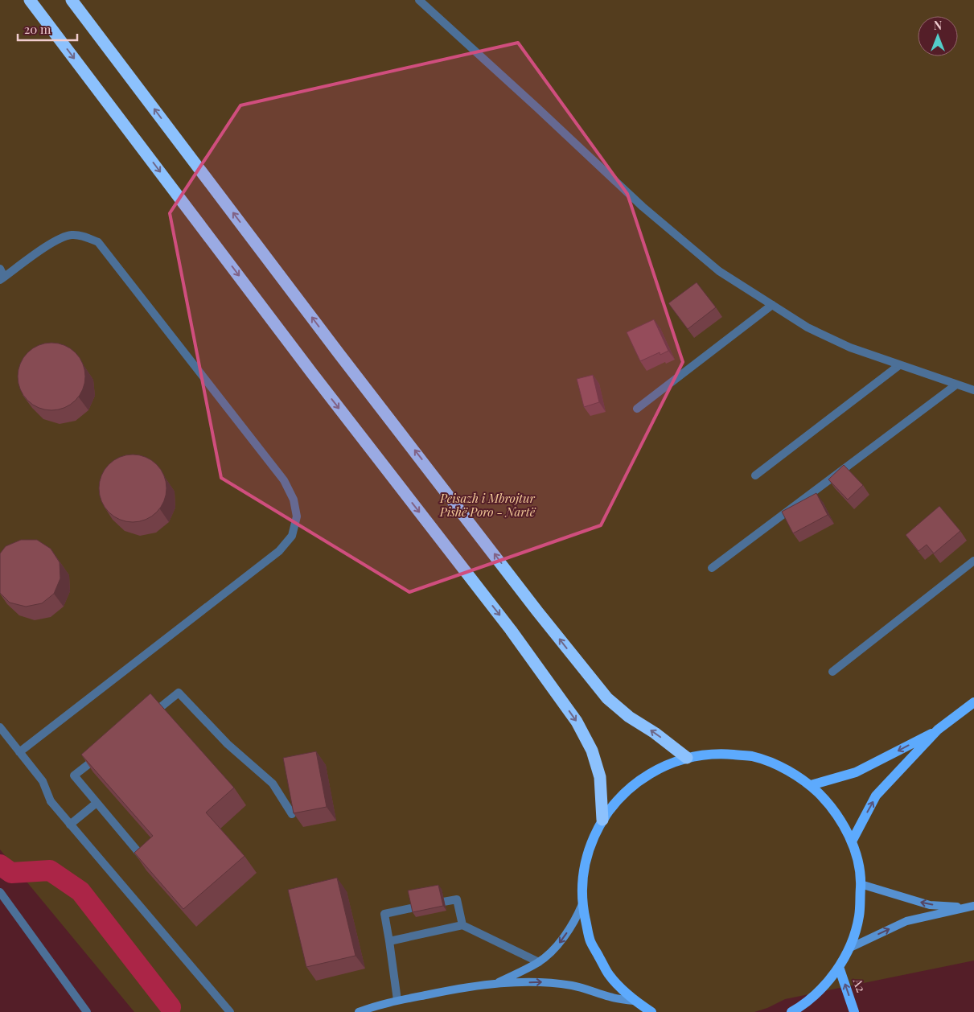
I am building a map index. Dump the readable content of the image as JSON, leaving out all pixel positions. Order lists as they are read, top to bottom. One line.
{"streets":{"main road":["A2"]},"one_way":["A2"],"parks":["Peisazh i Mbrojtur Pishë Poro - Nartë"],"scale_bar":"20 m","north":"top"}
